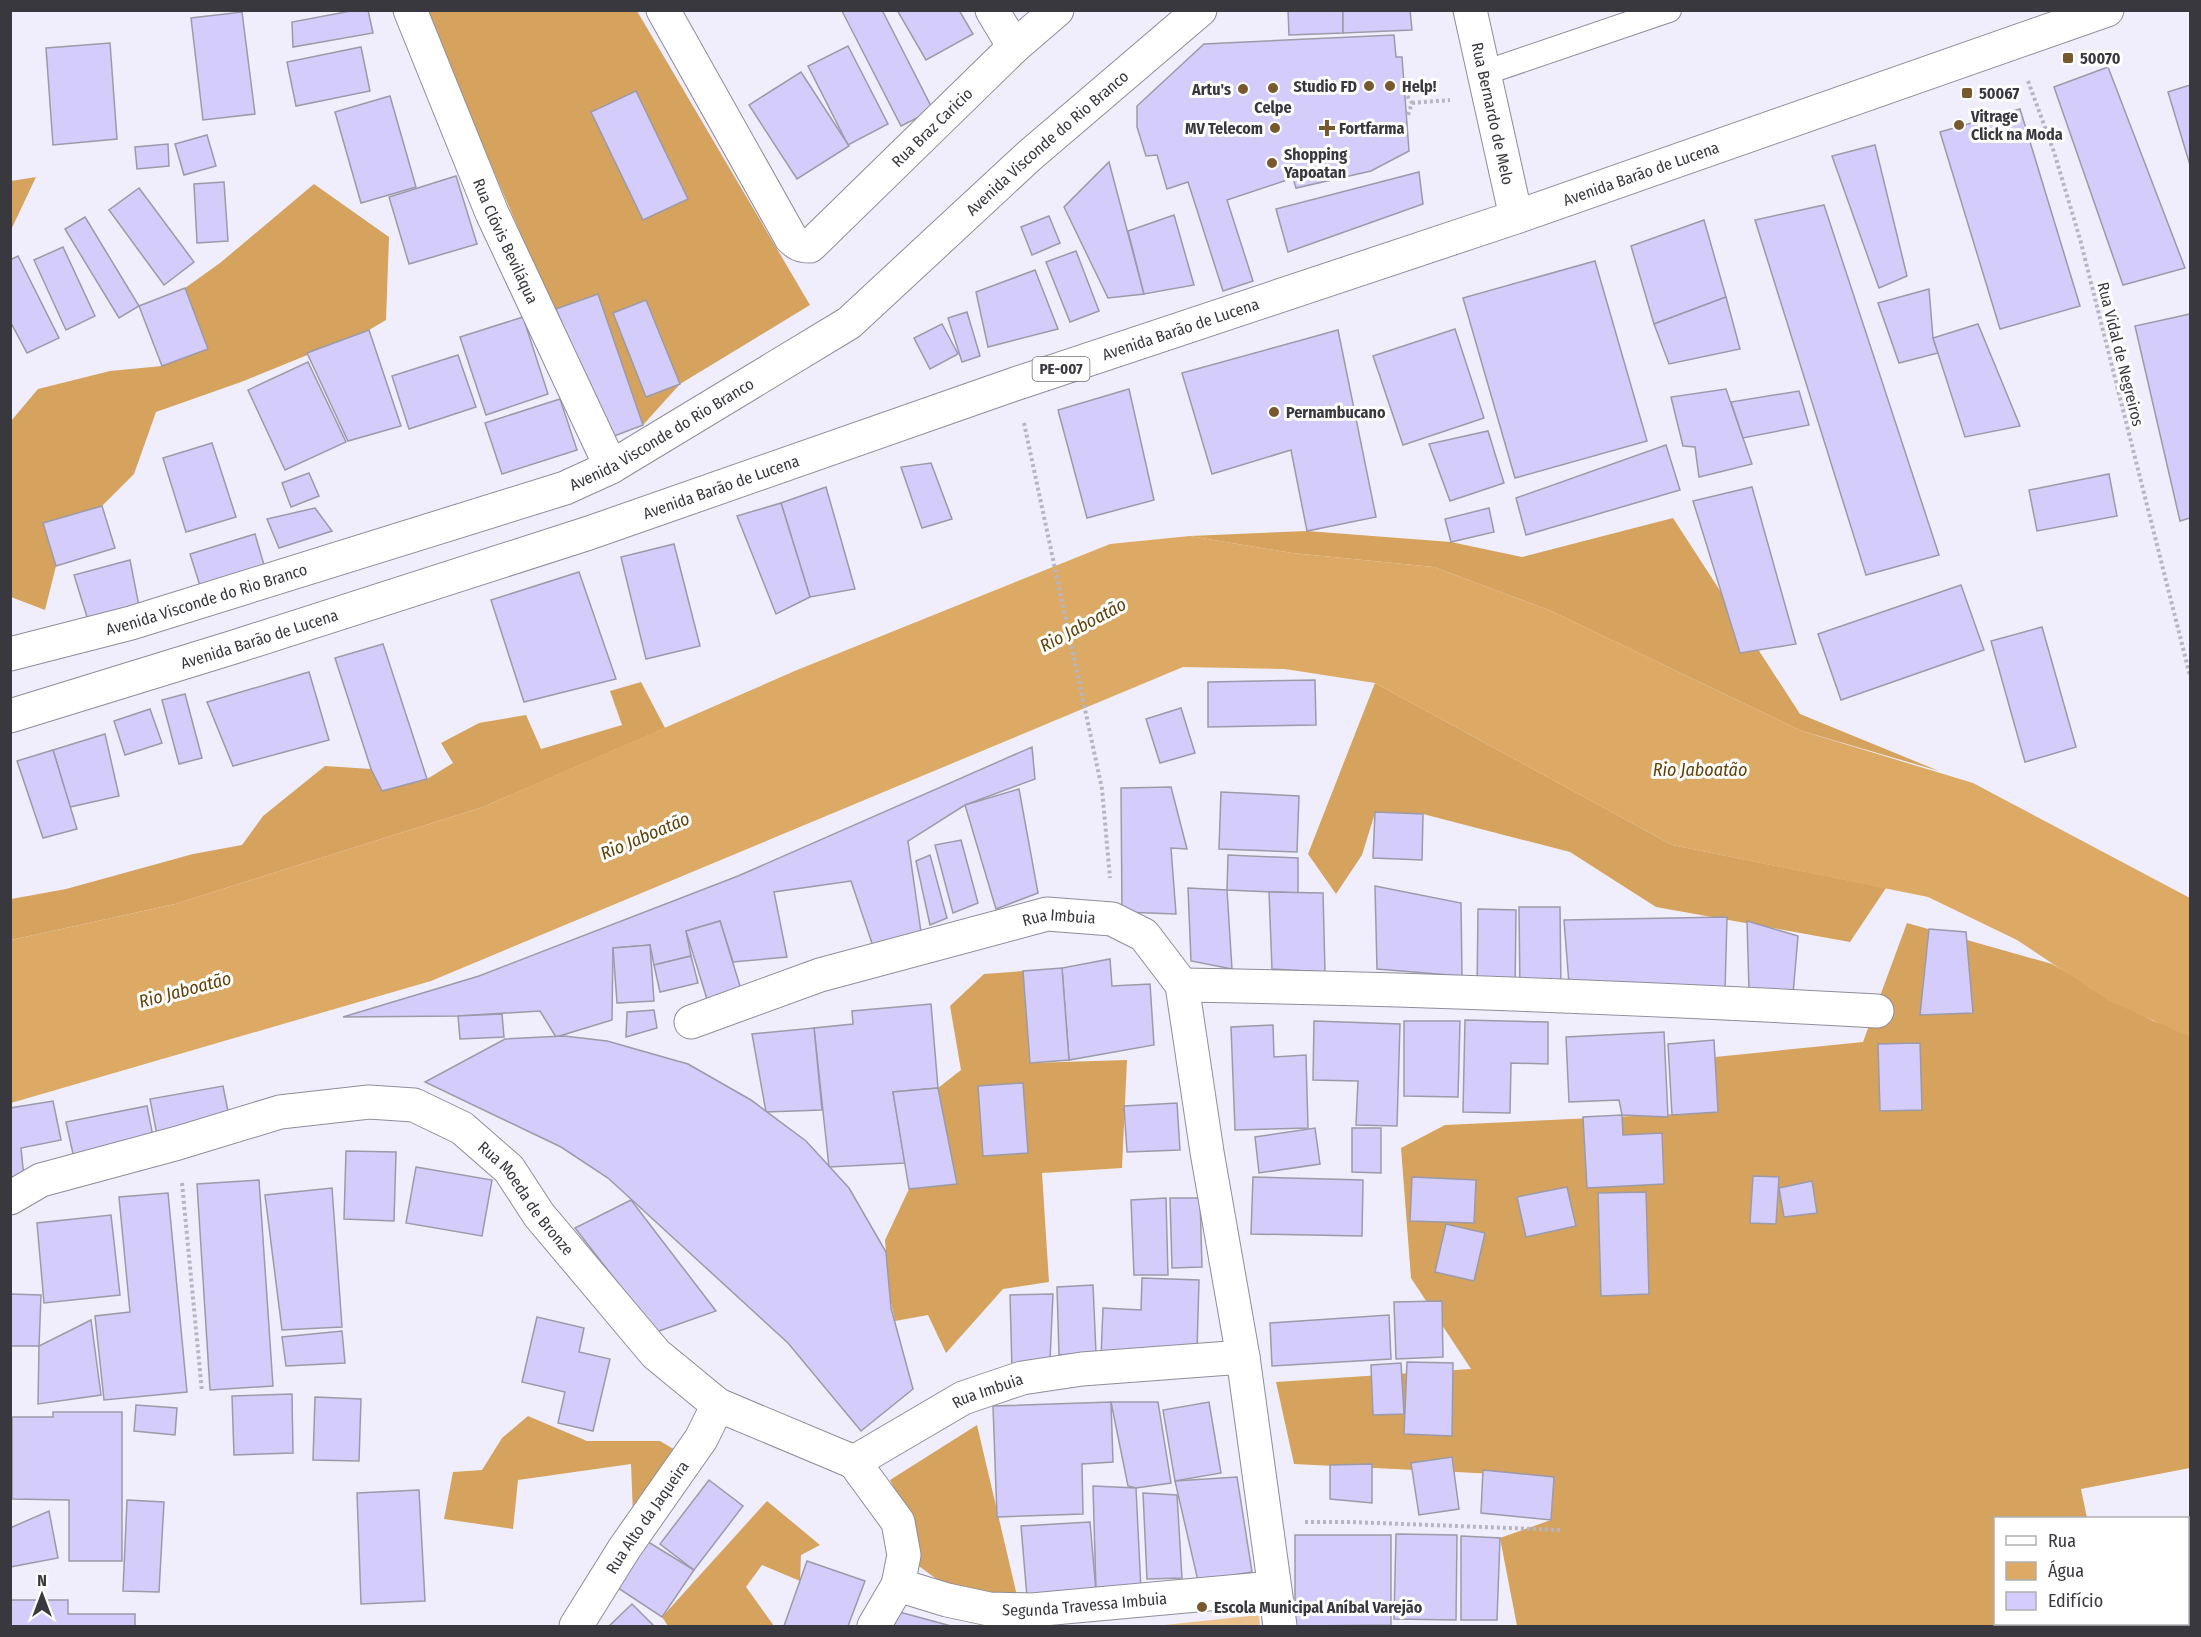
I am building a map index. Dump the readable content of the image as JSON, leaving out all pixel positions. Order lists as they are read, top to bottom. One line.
{"streets":{"street":["Rua Bernardo de Melo","Rua Braz Caricio","Avenida Visconde do Rio Branco","Avenida Barão de Lucena","Rua Clóvis Beviláqua","PE-007","Rua Imbuia","Rua Moeda de Bronze","Rua Alto da Jaqueira","Segunda Travessa Imbuia"],"path":["Rua Vidal de Negreiros"]},"crossings":[["Rua Bernardo de Melo","Avenida Barão de Lucena"],["Avenida Visconde do Rio Branco","Rua Clóvis Beviláqua"],["Avenida Barão de Lucena","Rua Vidal de Negreiros"],["Rua Imbuia","Rua Moeda de Bronze"],["Rua Imbuia","Segunda Travessa Imbuia"],["Rua Moeda de Bronze","Rua Alto da Jaqueira"]],"water":["Rio Jaboatão"],"places":{"transit":["50070","50067"],"other":["Studio FD","Help!","Celpe","Artu's","Vitrage Click na Moda","MV Telecom","Shopping Yapoatan","Pernambucano","Escola Municipal Aníbal Varejão"],"health":["Fortfarma"]},"legend":["Rua","Água","Edifício"],"north":"top"}
